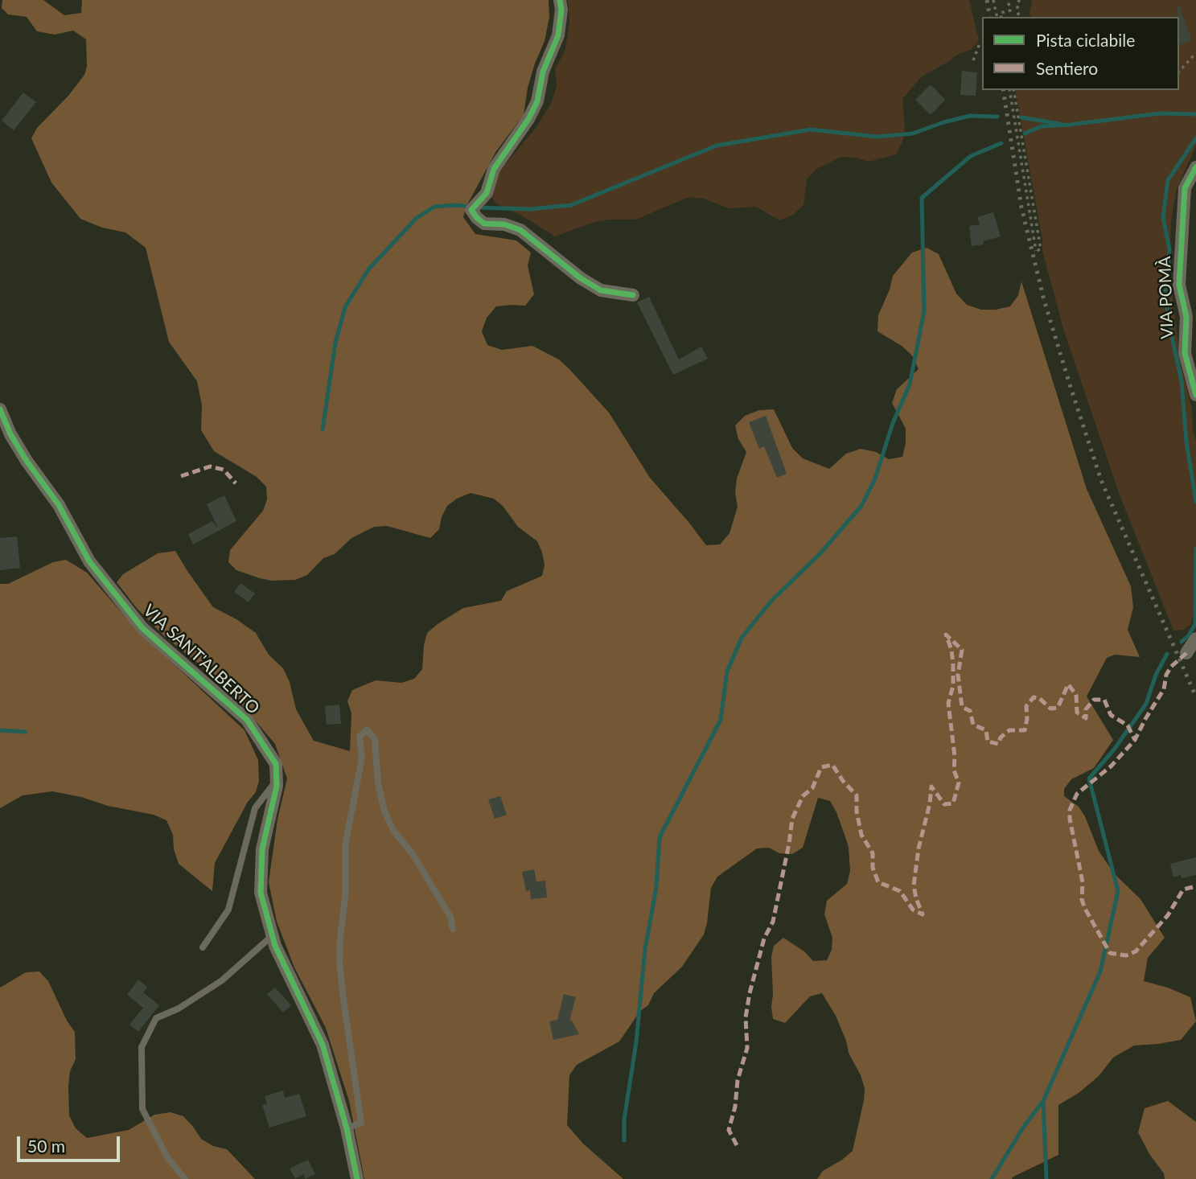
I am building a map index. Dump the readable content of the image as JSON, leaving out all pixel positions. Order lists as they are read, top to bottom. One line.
{"streets":{"street":["VIA POMÀ","VIA SANT'ALBERTO"]},"legend":["Pista ciclabile","Sentiero"],"scale_bar":"50 m"}
